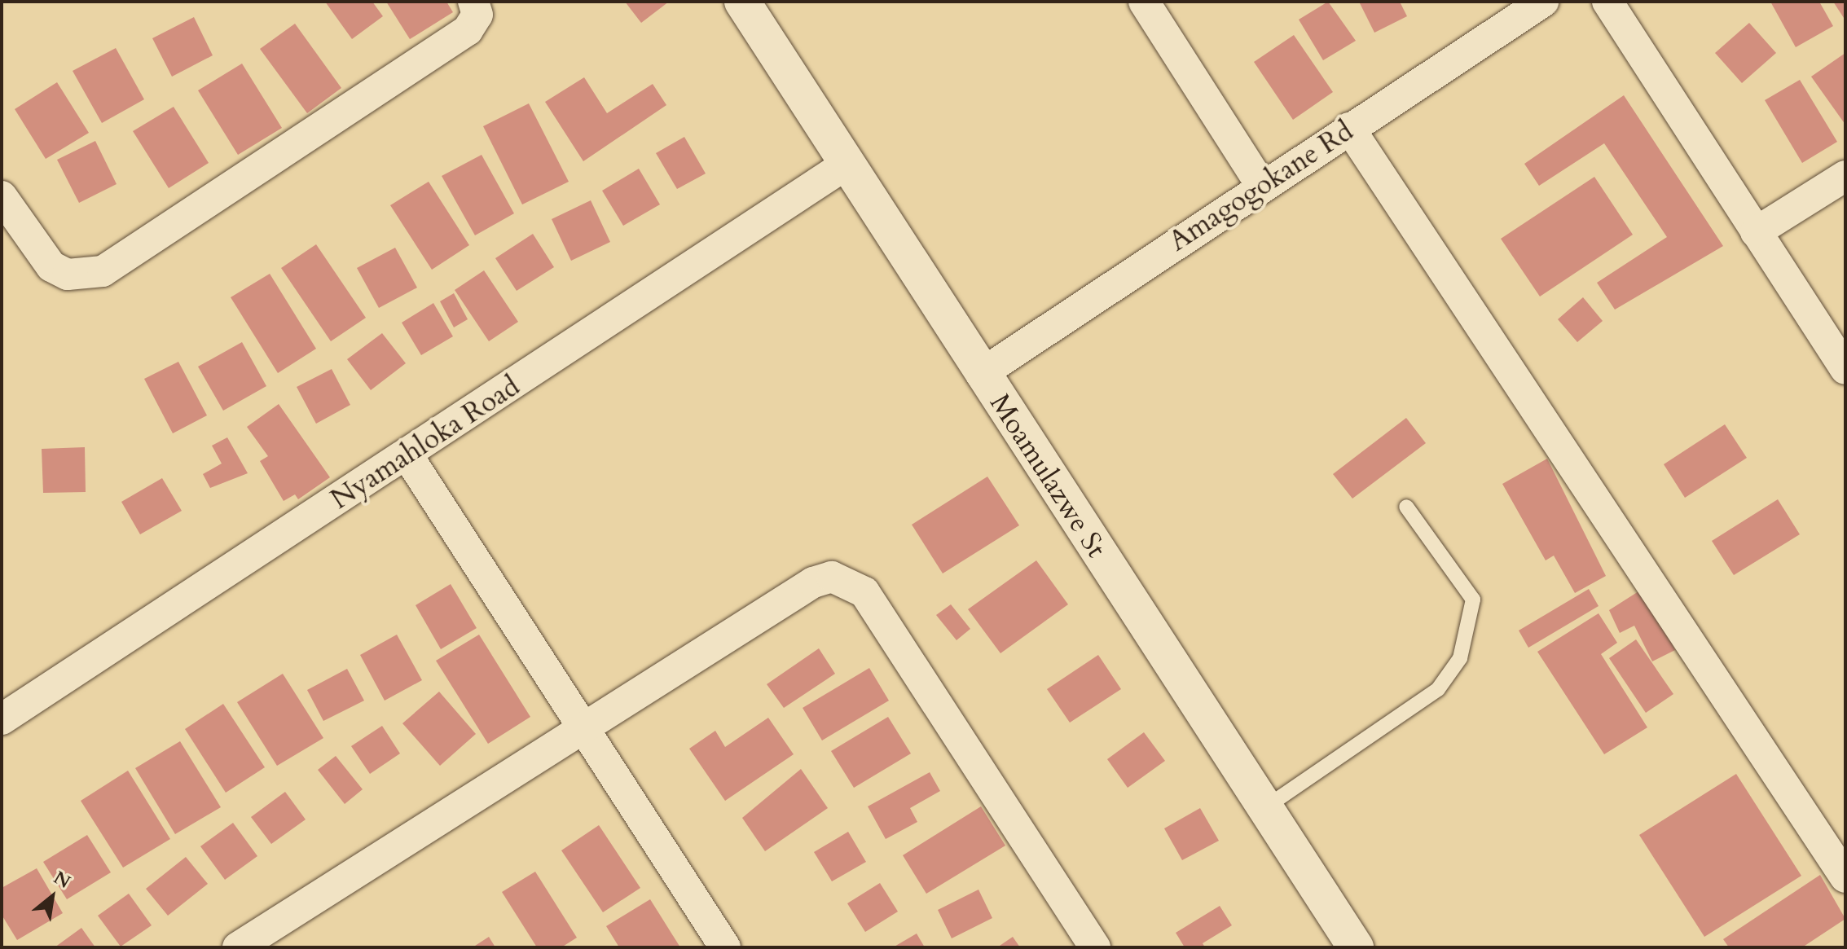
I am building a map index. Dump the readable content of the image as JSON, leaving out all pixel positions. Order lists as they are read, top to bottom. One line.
{"streets":{"street":["Amagogokane Rd","Nyamahloka Road","Moamulazwe St"]},"crossings":[["Amagogokane Rd","Moamulazwe St"],["Nyamahloka Road","Moamulazwe St"]],"north":"top right"}
